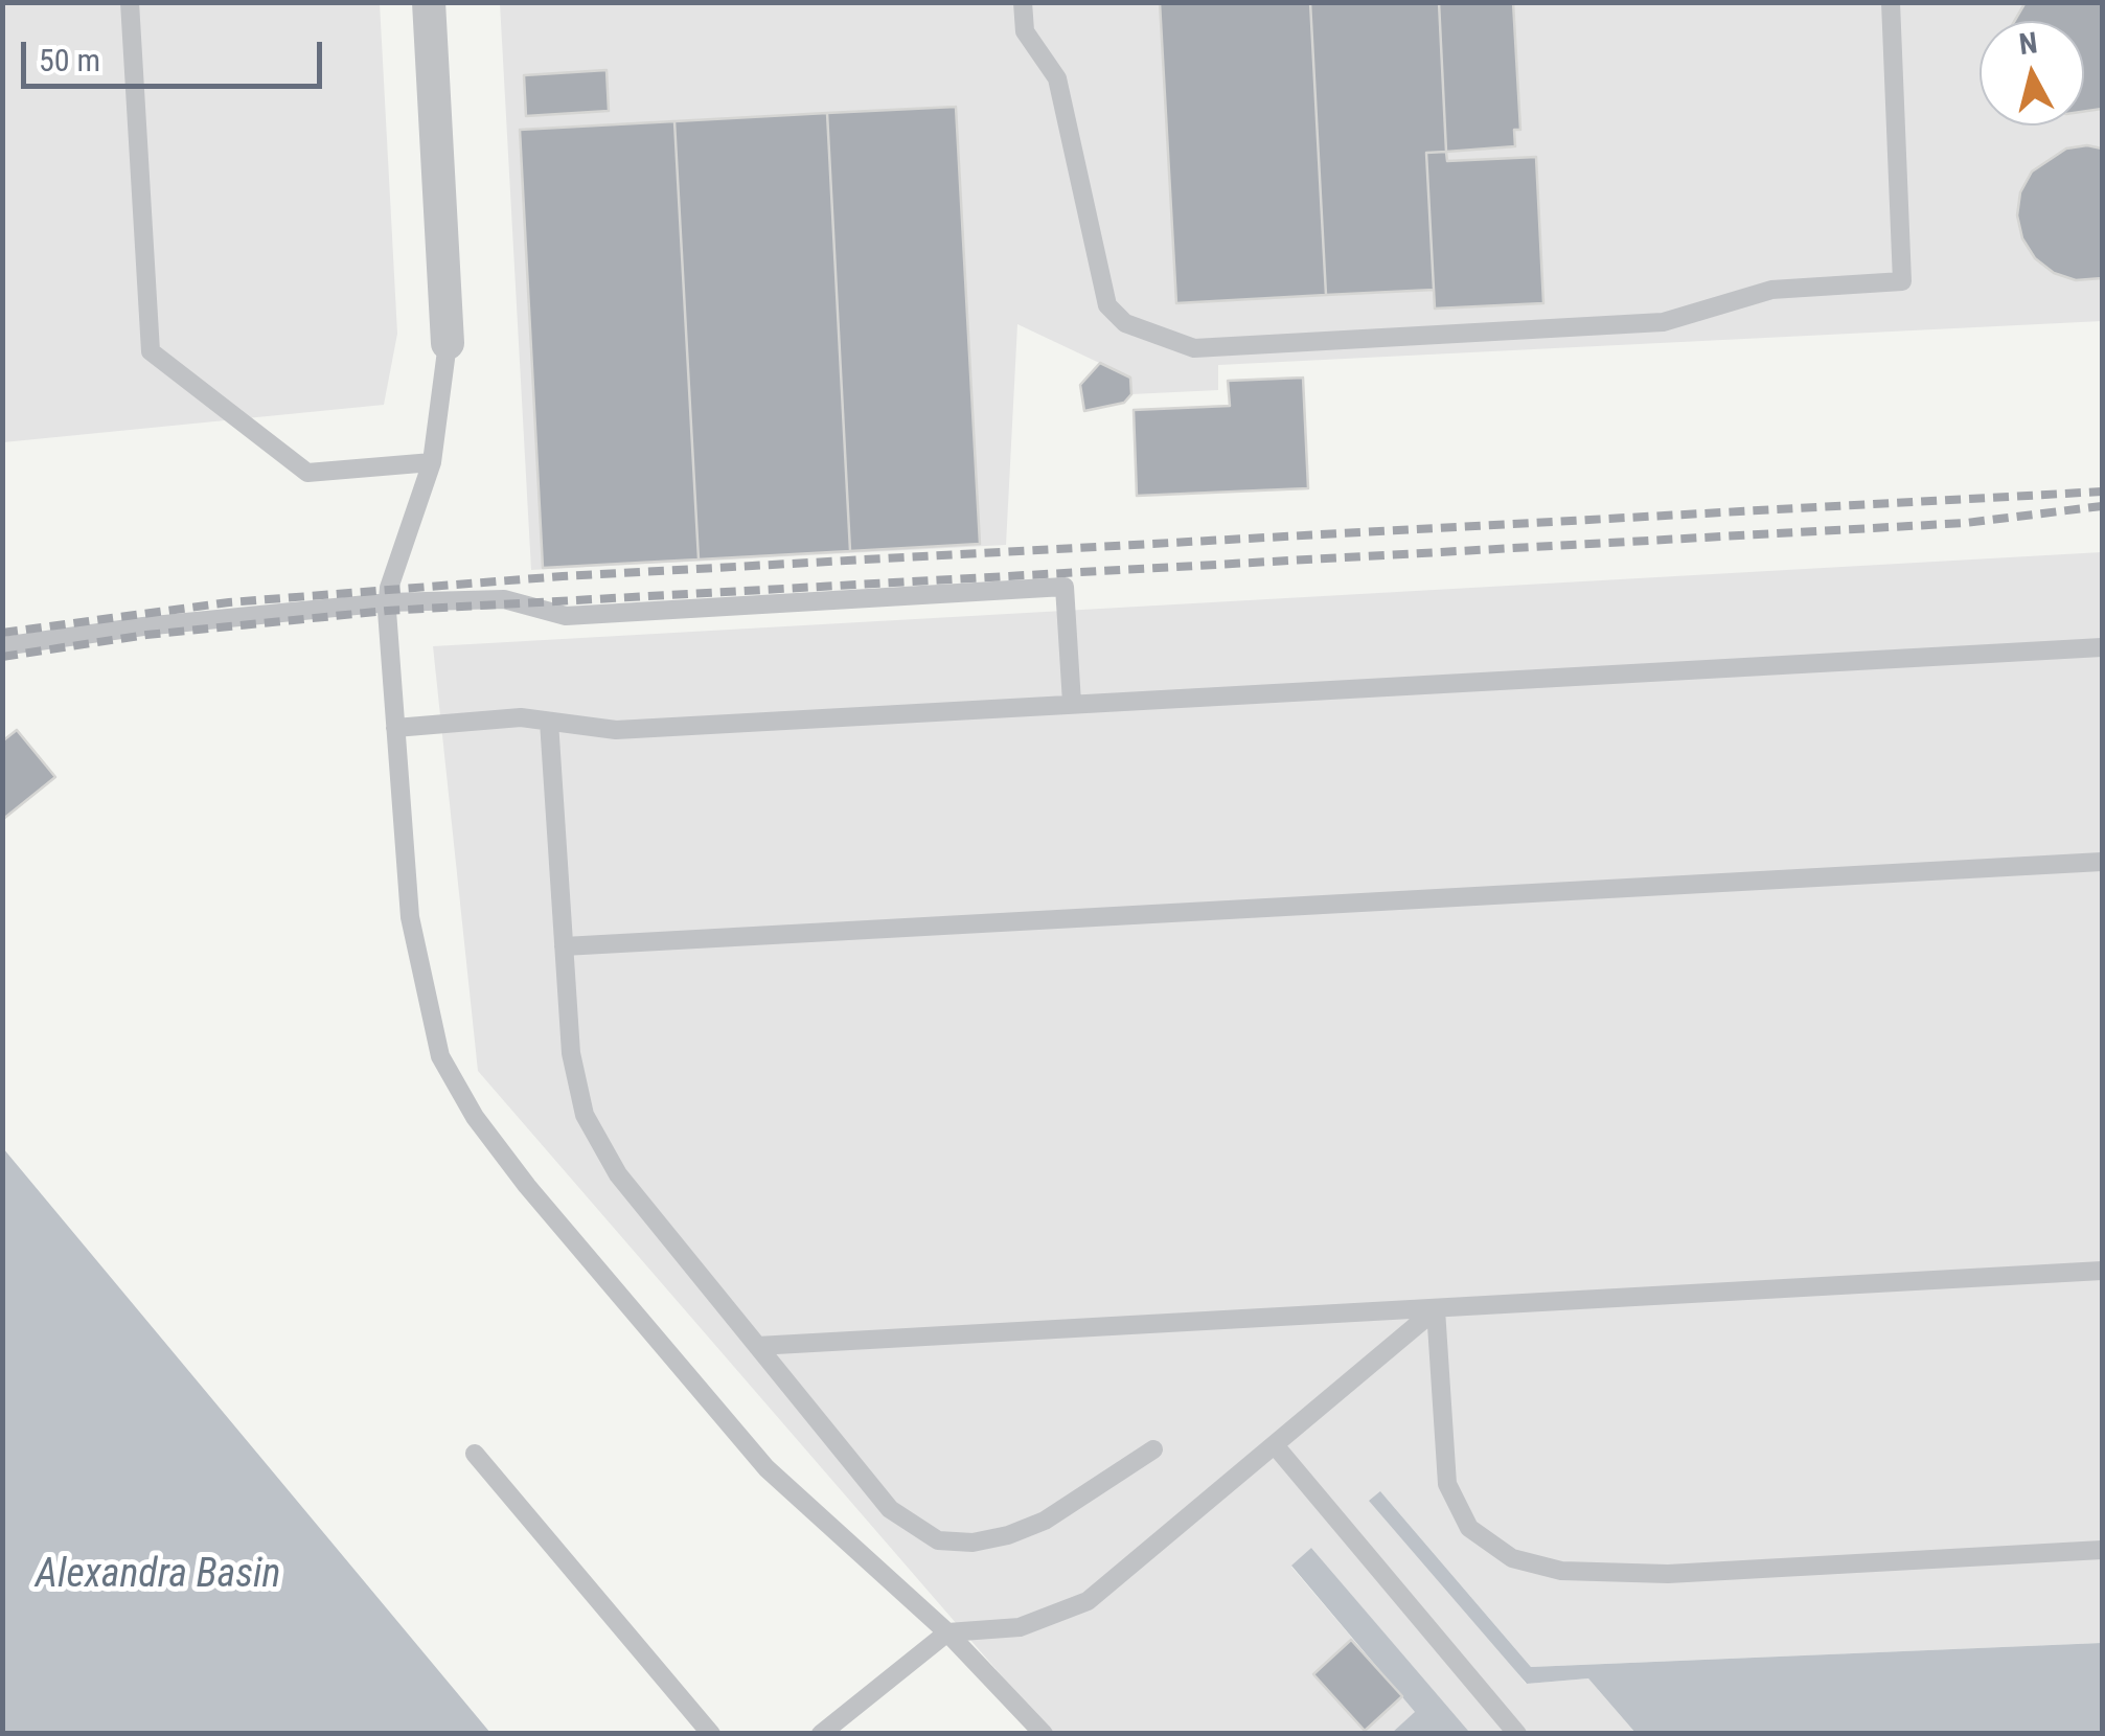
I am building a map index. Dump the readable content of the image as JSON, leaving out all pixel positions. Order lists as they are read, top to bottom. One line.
{"water":["Alexandra Basin"],"scale_bar":"50 m","north":"top"}
